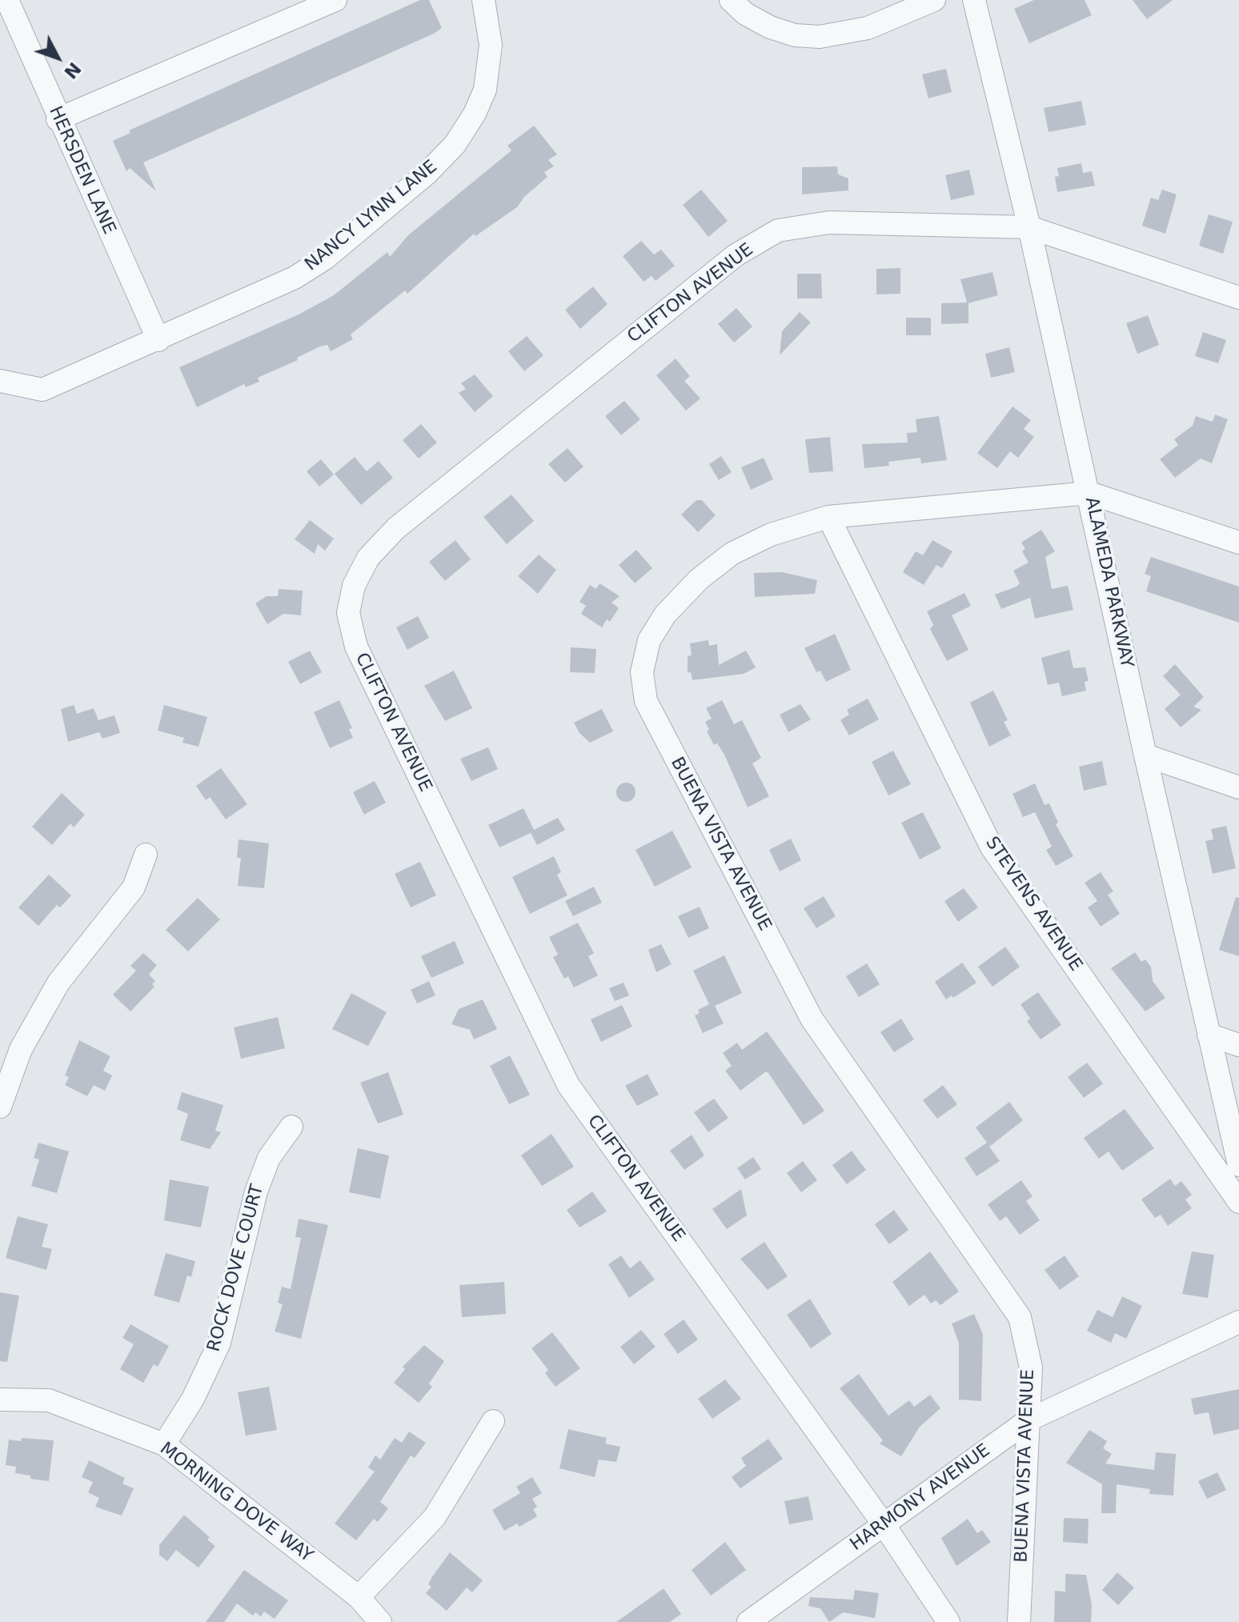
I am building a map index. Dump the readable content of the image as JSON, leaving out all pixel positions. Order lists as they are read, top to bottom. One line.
{"streets":{"street":["HERSDEN LANE","NANCY LYNN LANE","CLIFTON AVENUE","ALAMEDA PARKWAY","BUENA VISTA AVENUE","STEVENS AVENUE","ROCK DOVE COURT","HARMONY AVENUE","MORNING DOVE WAY"]},"crossings":[["HERSDEN LANE","NANCY LYNN LANE"],["CLIFTON AVENUE","ALAMEDA PARKWAY"],["CLIFTON AVENUE","HARMONY AVENUE"],["ALAMEDA PARKWAY","BUENA VISTA AVENUE"],["BUENA VISTA AVENUE","STEVENS AVENUE"],["BUENA VISTA AVENUE","HARMONY AVENUE"],["ROCK DOVE COURT","MORNING DOVE WAY"]],"north":"bottom right"}
